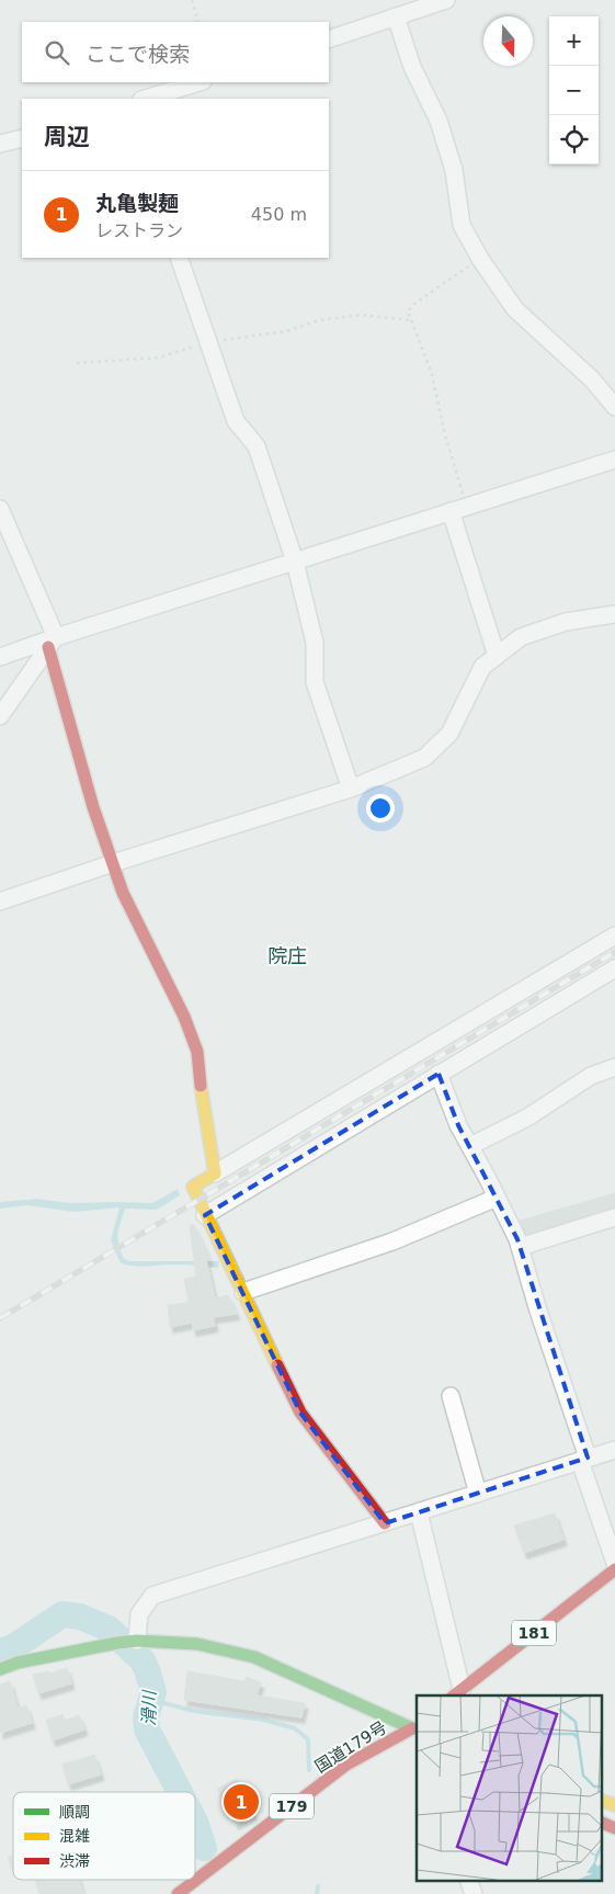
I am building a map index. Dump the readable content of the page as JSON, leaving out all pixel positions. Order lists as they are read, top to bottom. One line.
{"streets":{"main road":["181","国道179号","179"]},"districts":["院庄"],"water":["滑川"],"legend":["順調","混雑","渋滞"],"north":"bottom","page":{"map_buttons":["+","−"],"search":"ここで検索","heading":"周辺","list":[{"mark":"1","name":"丸亀製麺","note":"レストラン","value":"450 m"}],"pins":"1"}}
